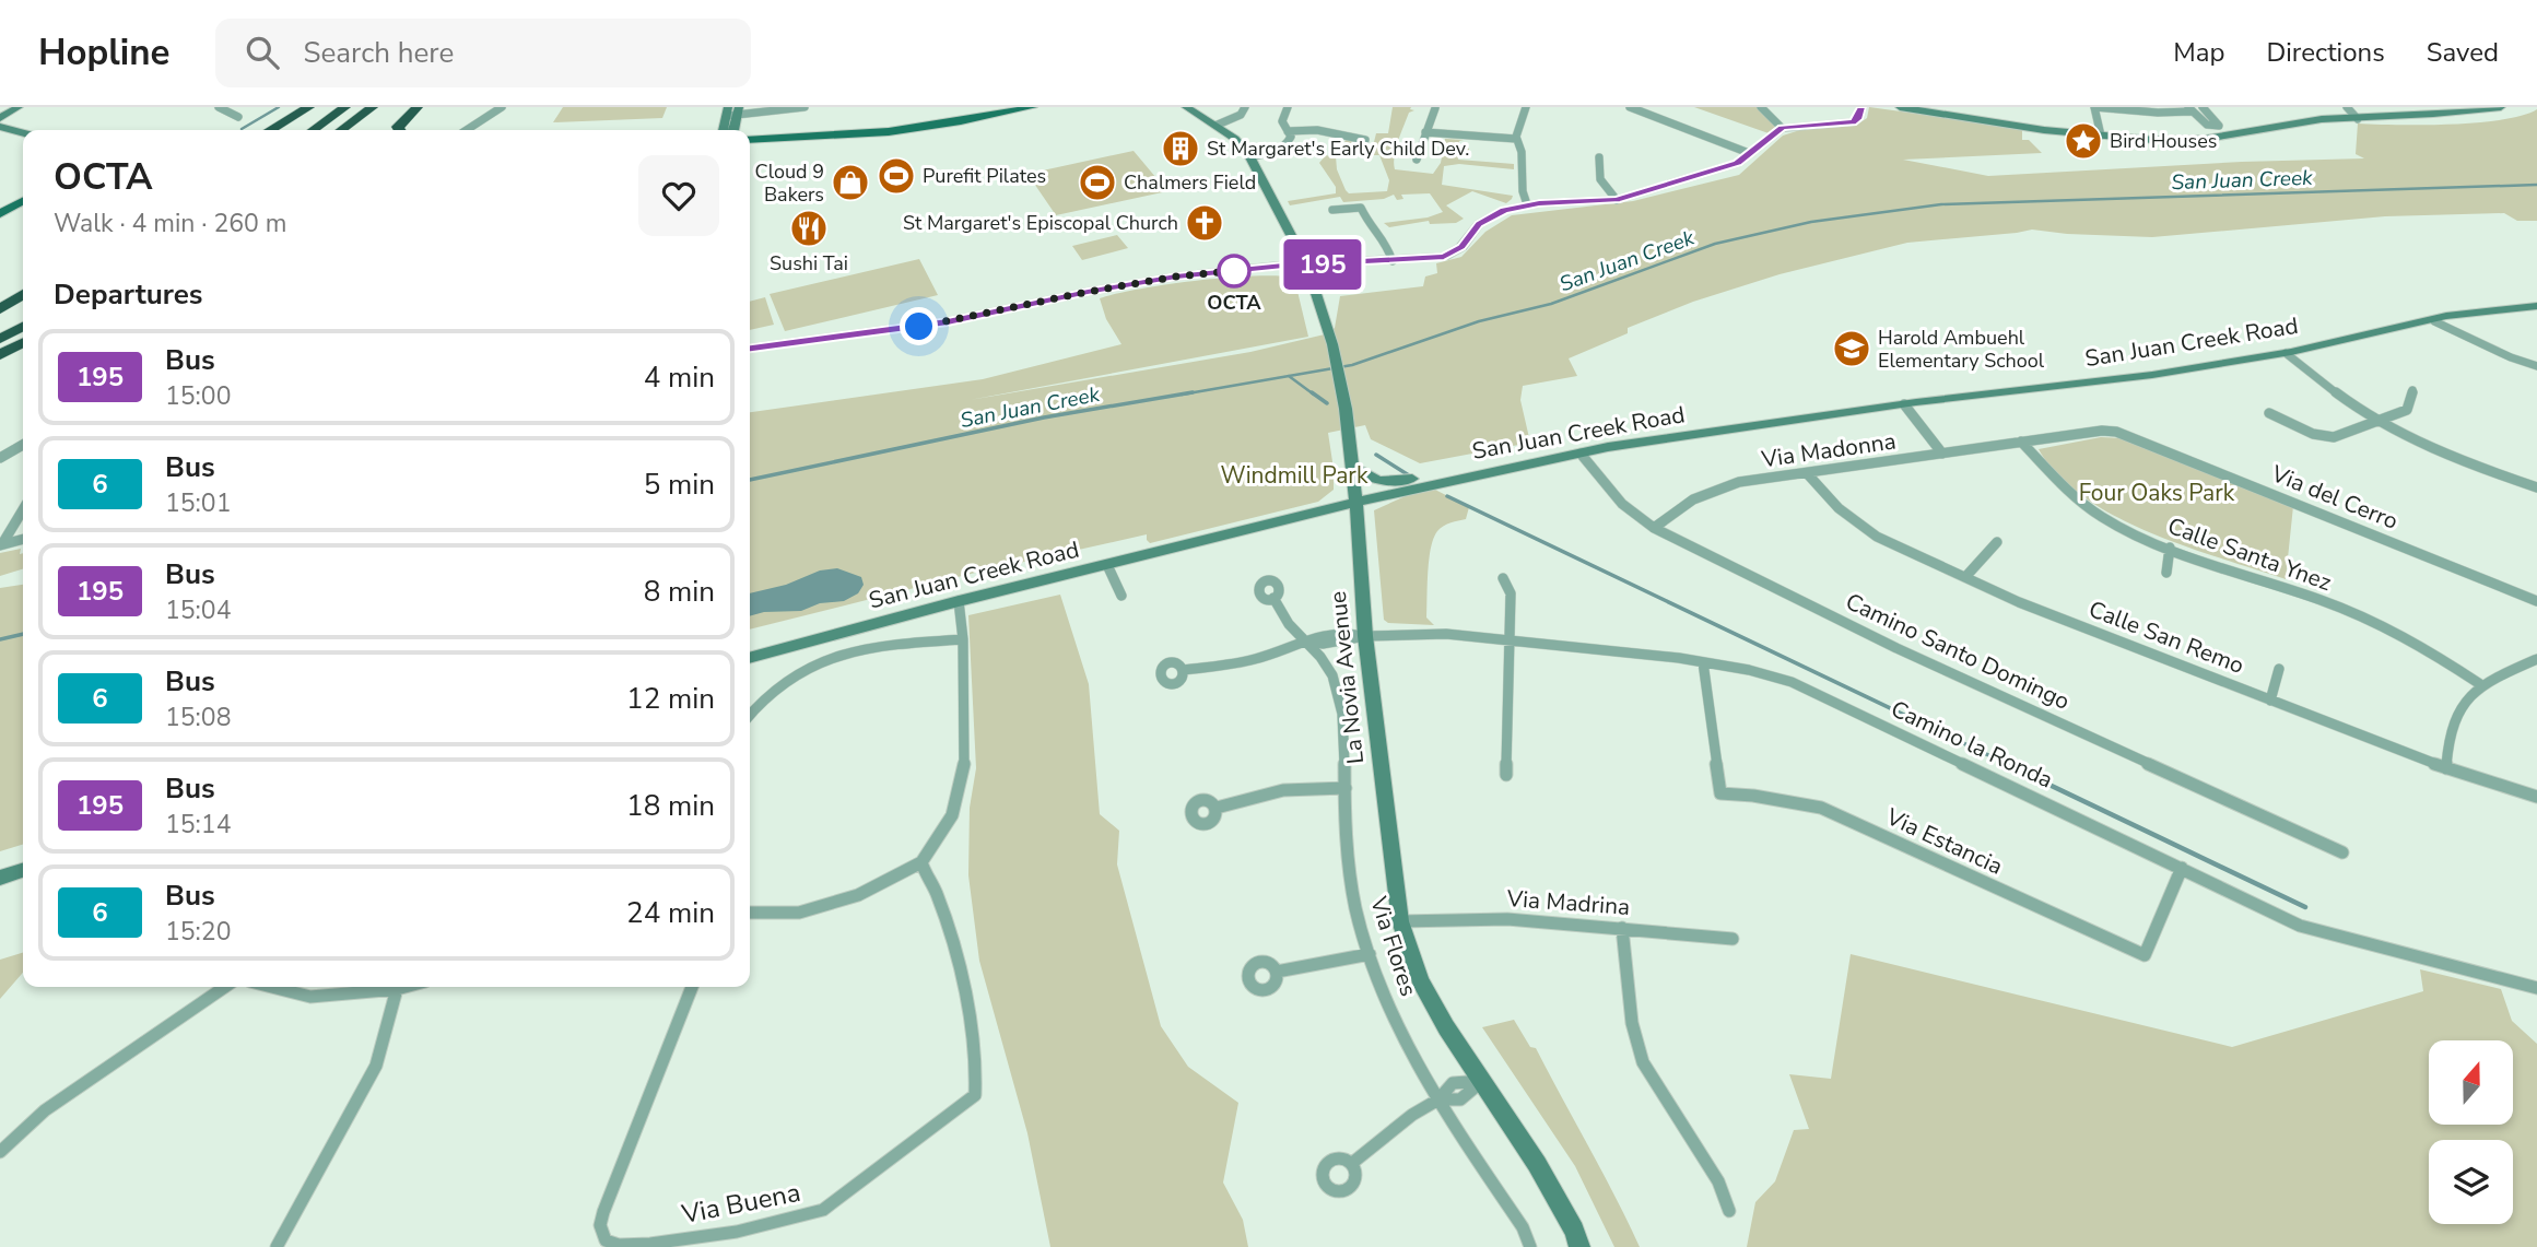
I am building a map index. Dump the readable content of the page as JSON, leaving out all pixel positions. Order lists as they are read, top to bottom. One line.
{"streets":{"street":["San Juan Creek Road","Via Madonna","Via del Cerro","Calle Santa Ynez","Calle San Remo","Camino Santo Domingo","La Novia Avenue","Camino la Ronda","Via Estancia","Via Madrina","Via Flores","Via Buena"]},"crossings":[["San Juan Creek Road","Camino Santo Domingo"],["San Juan Creek Road","La Novia Avenue"],["Via Madonna","Via del Cerro"],["Via Madonna","Calle Santa Ynez"],["Via Madonna","Calle San Remo"],["Via Madonna","Camino Santo Domingo"],["La Novia Avenue","Camino la Ronda"],["La Novia Avenue","Via Madrina"],["Camino la Ronda","Via Estancia"],["Camino la Ronda","Via Flores"]],"water":["San Juan Creek"],"parks":["Windmill Park","Four Oaks Park"],"places":{"place":["Bird Houses"],"building":["St Margaret's Early Child Dev."],"sports":["Purefit Pilates","Chalmers Field"],"shop":["Cloud 9 Bakers"],"church":["St Margaret's Episcopal Church"],"restaurant":["Sushi Tai"],"other":["OCTA"],"school or university":["Harold Ambuehl Elementary School"]},"lines":["bus line 195"],"north":"top","page":{"header":"Hopline","search":"Search here","nav":["Map","Directions","Saved"],"on_map":"195","heading":[["OCTA","Walk · 4 min · 260 m"],"Departures"],"list":[{"mark":"195","name":"Bus","note":"15:00","value":"4 min"},{"mark":"6","name":"Bus","note":"15:01","value":"5 min"},{"mark":"195","name":"Bus","note":"15:04","value":"8 min"},{"mark":"6","name":"Bus","note":"15:08","value":"12 min"},{"mark":"195","name":"Bus","note":"15:14","value":"18 min"},{"mark":"6","name":"Bus","note":"15:20","value":"24 min"}]}}
